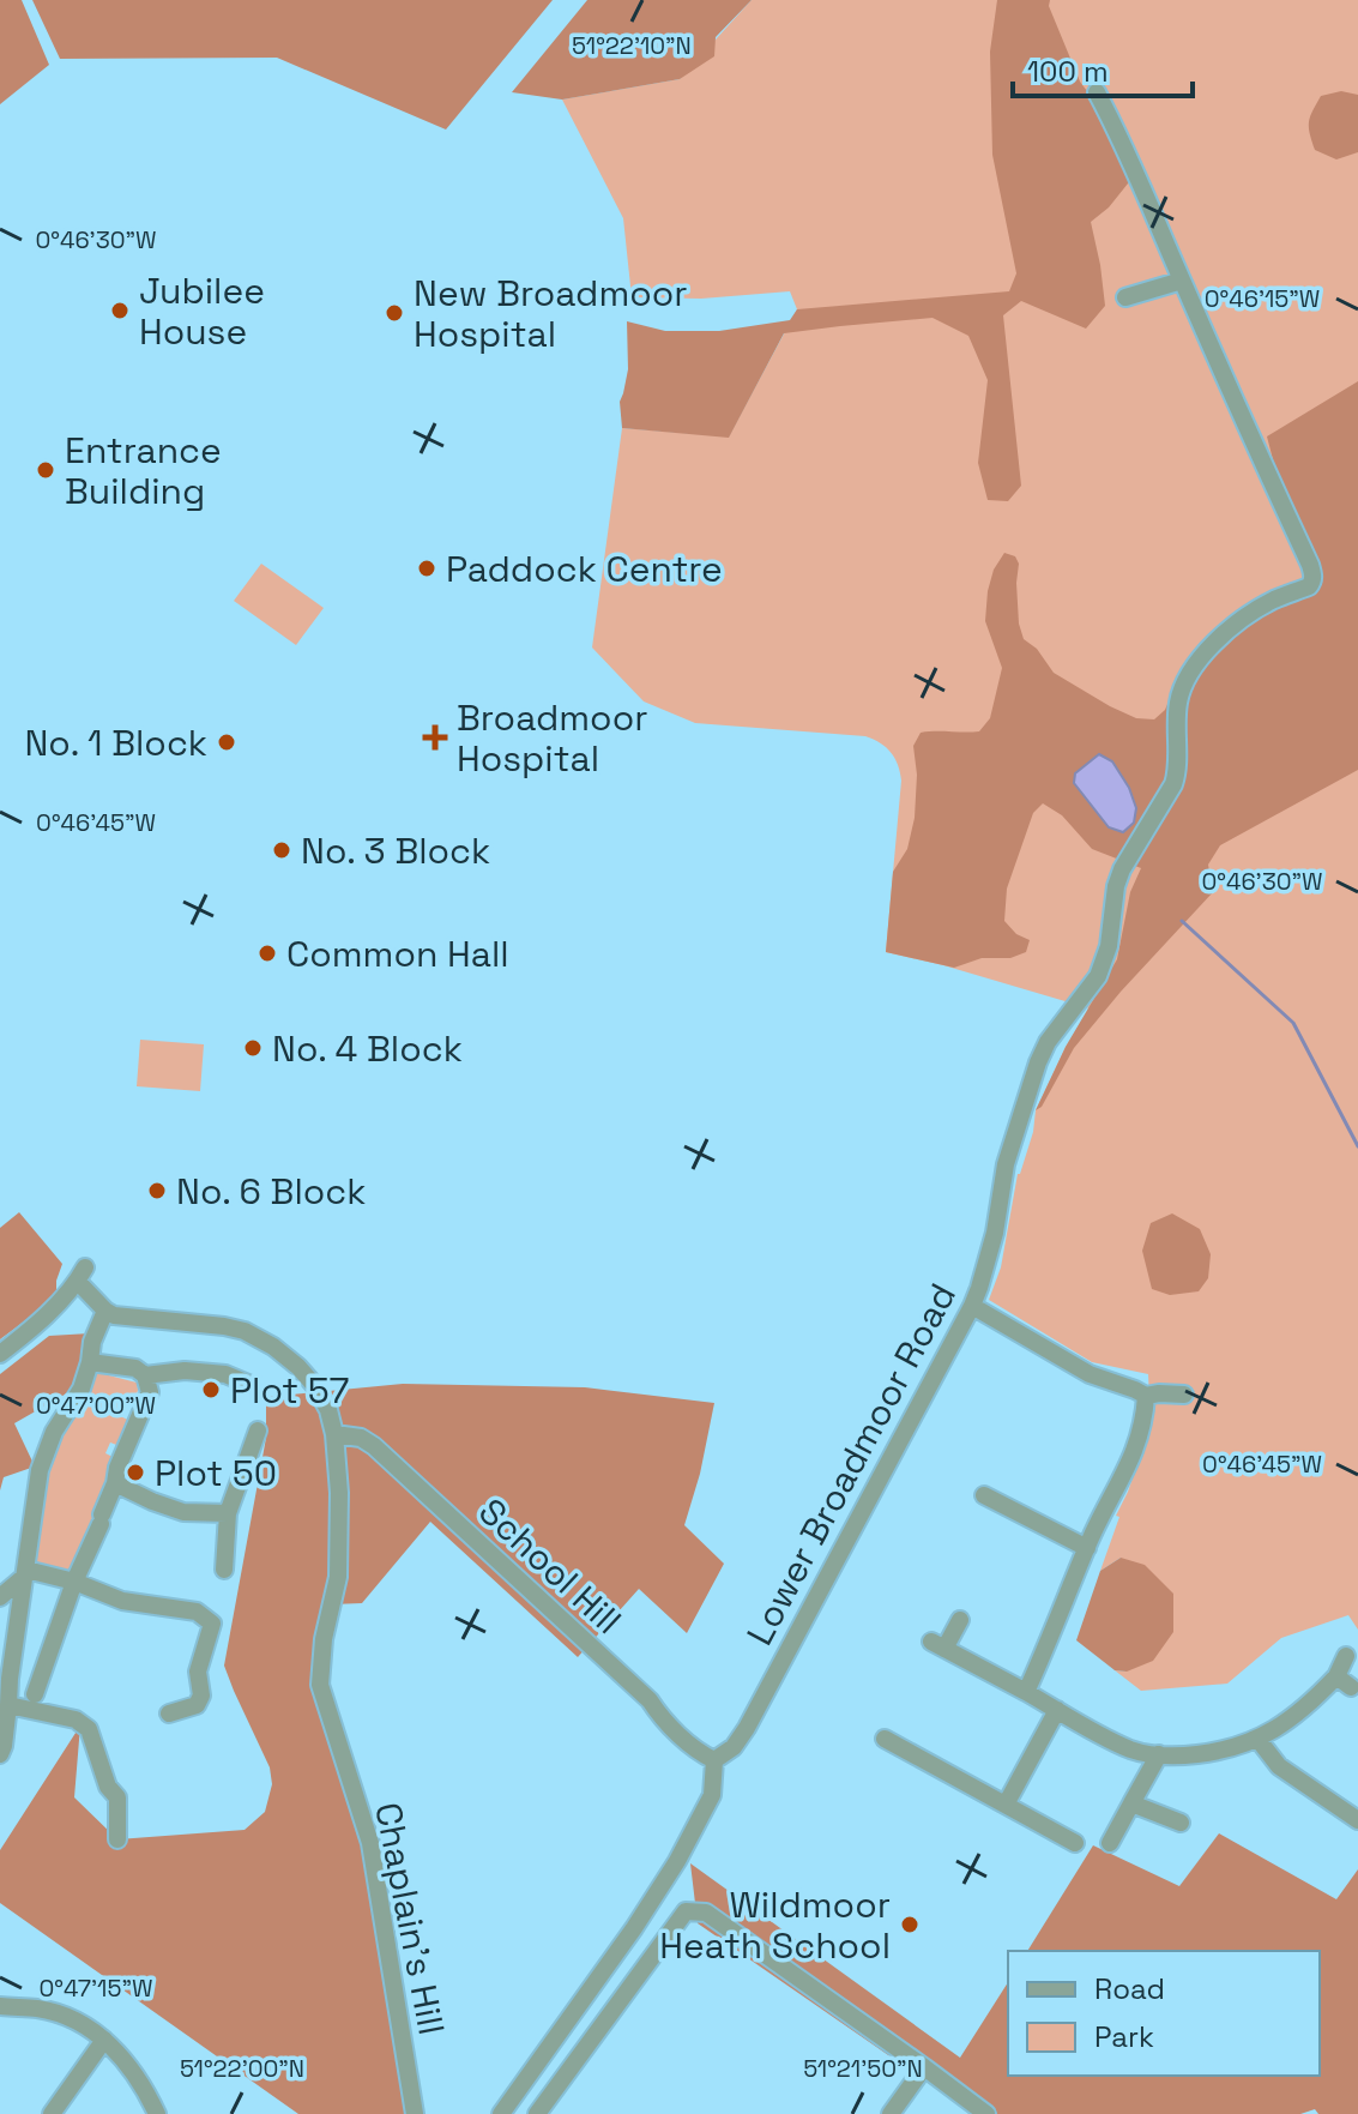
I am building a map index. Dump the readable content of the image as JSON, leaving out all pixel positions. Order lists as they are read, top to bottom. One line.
{"streets":{"street":["Lower Broadmoor Road","School Hill","Chaplain's Hill"]},"crossings":[["Lower Broadmoor Road","School Hill"],["School Hill","Chaplain's Hill"]],"places":{"other":["Jubilee House","New Broadmoor Hospital","Entrance Building","Paddock Centre","No. 1 Block","No. 3 Block","Common Hall","No. 4 Block","No. 6 Block","Plot 57","Plot 50","Wildmoor Heath School"],"health":["Broadmoor Hospital"]},"legend":["Road","Park"],"scale_bar":"100 m","coordinates":["51°22'10\"N","0°46'30\"W","0°46'15\"W","0°46'45\"W","0°47'00\"W","0°47'15\"W","51°22'00\"N","51°21'50\"N"]}
